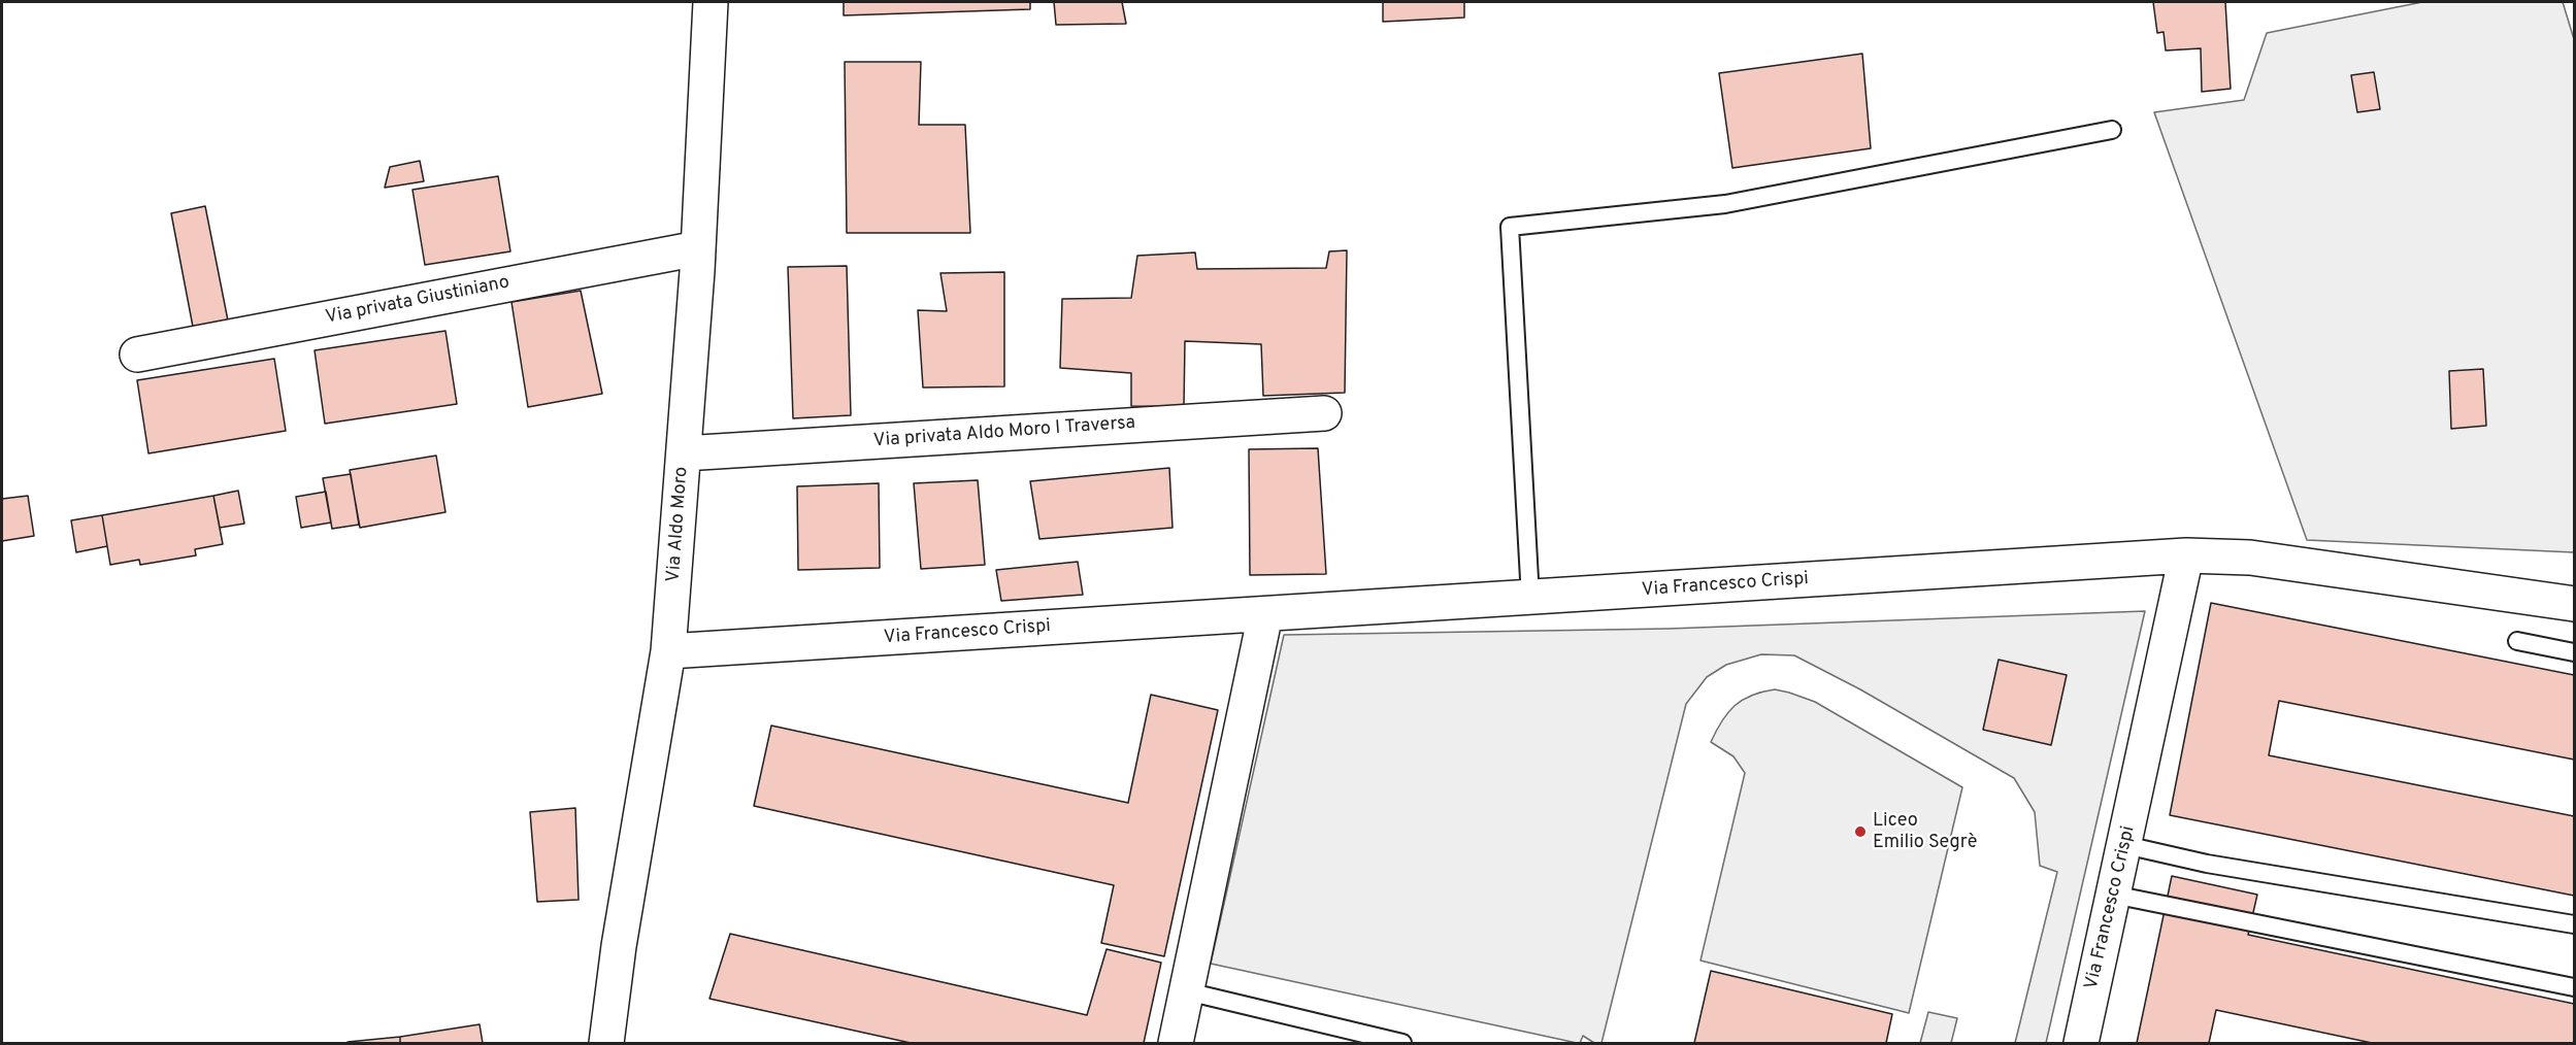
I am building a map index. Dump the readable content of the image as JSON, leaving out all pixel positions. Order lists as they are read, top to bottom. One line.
{"streets":{"street":["Via privata Giustiniano","Via privata Aldo Moro I Traversa","Via Aldo Moro","Via Francesco Crispi"]},"crossings":[["Via privata Giustiniano","Via Aldo Moro"],["Via privata Aldo Moro I Traversa","Via Aldo Moro"],["Via Aldo Moro","Via Francesco Crispi"]],"places":["Liceo Emilio Segrè"]}
